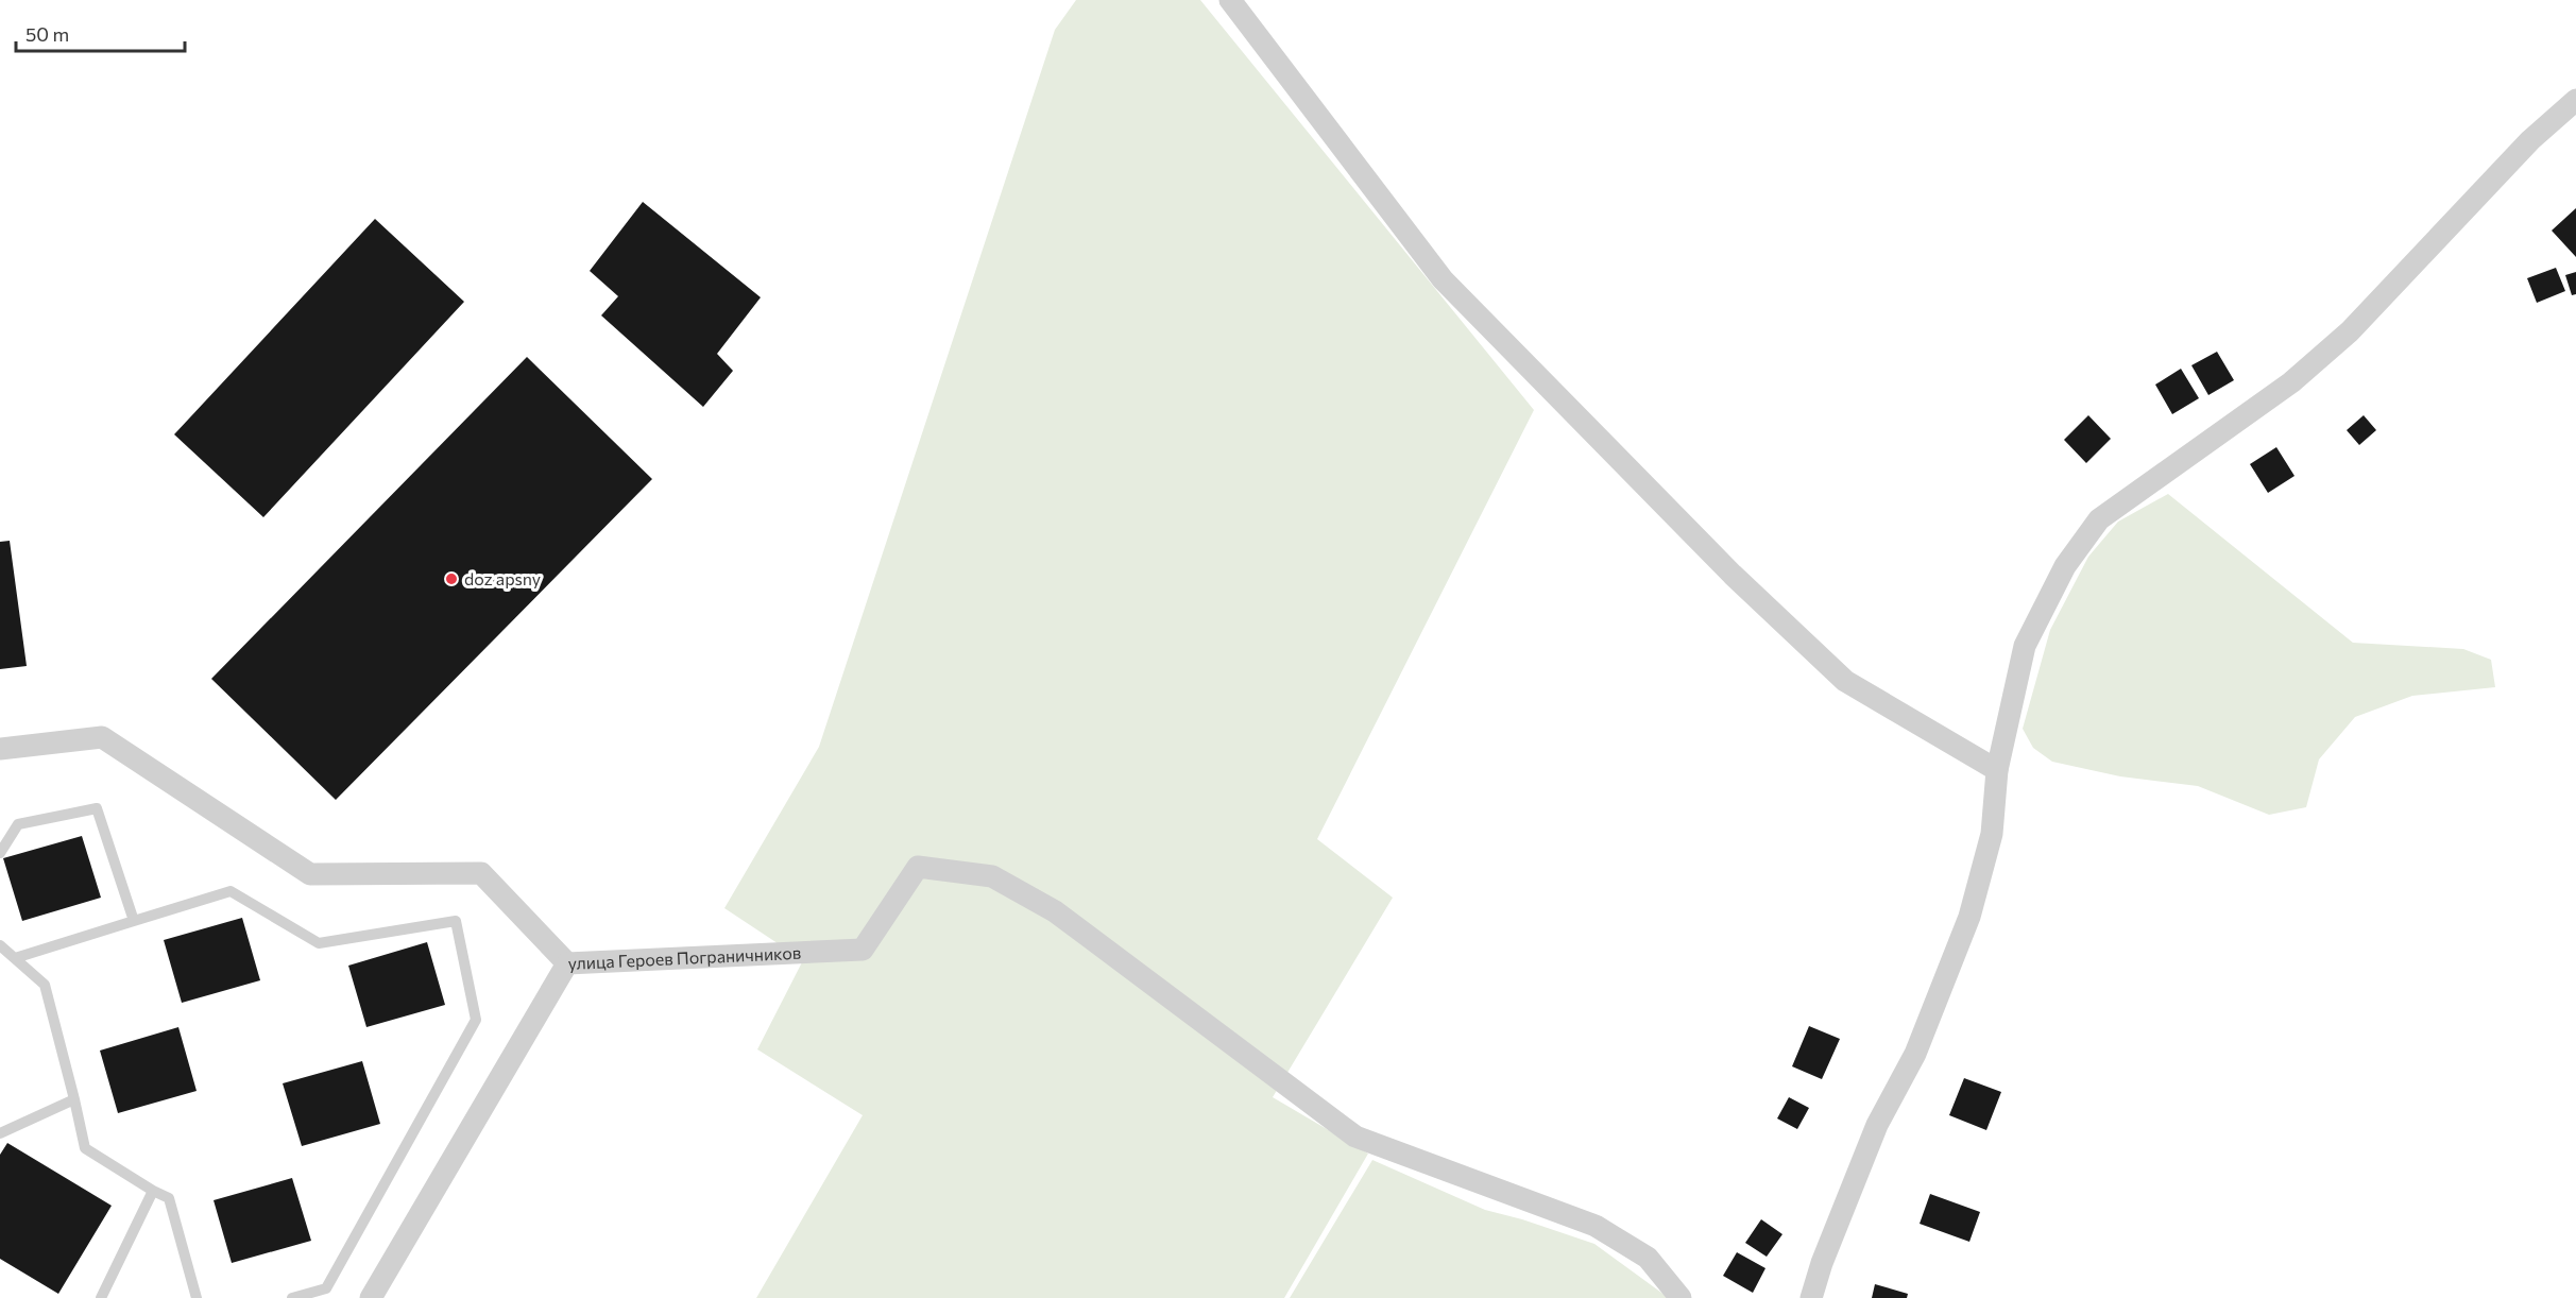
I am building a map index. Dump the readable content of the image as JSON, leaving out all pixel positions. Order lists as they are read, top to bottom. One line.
{"streets":{"street":["улица Героев Пограничников"]},"places":["doz apsny"],"scale_bar":"50 m"}
